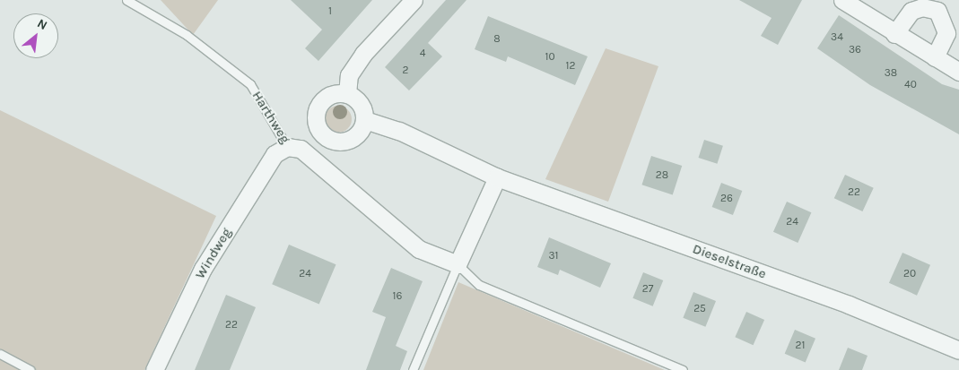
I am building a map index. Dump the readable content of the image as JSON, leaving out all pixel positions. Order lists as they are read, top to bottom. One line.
{"streets":{"street":["Harthweg","Windweg","Dieselstraße"]},"crossings":[["Harthweg","Windweg"]],"house_numbers":["1","34","8","36","4","10","12","2","38","40","28","22","26","24","31","24","20","27","16","25","22","21"],"north":"top right"}
